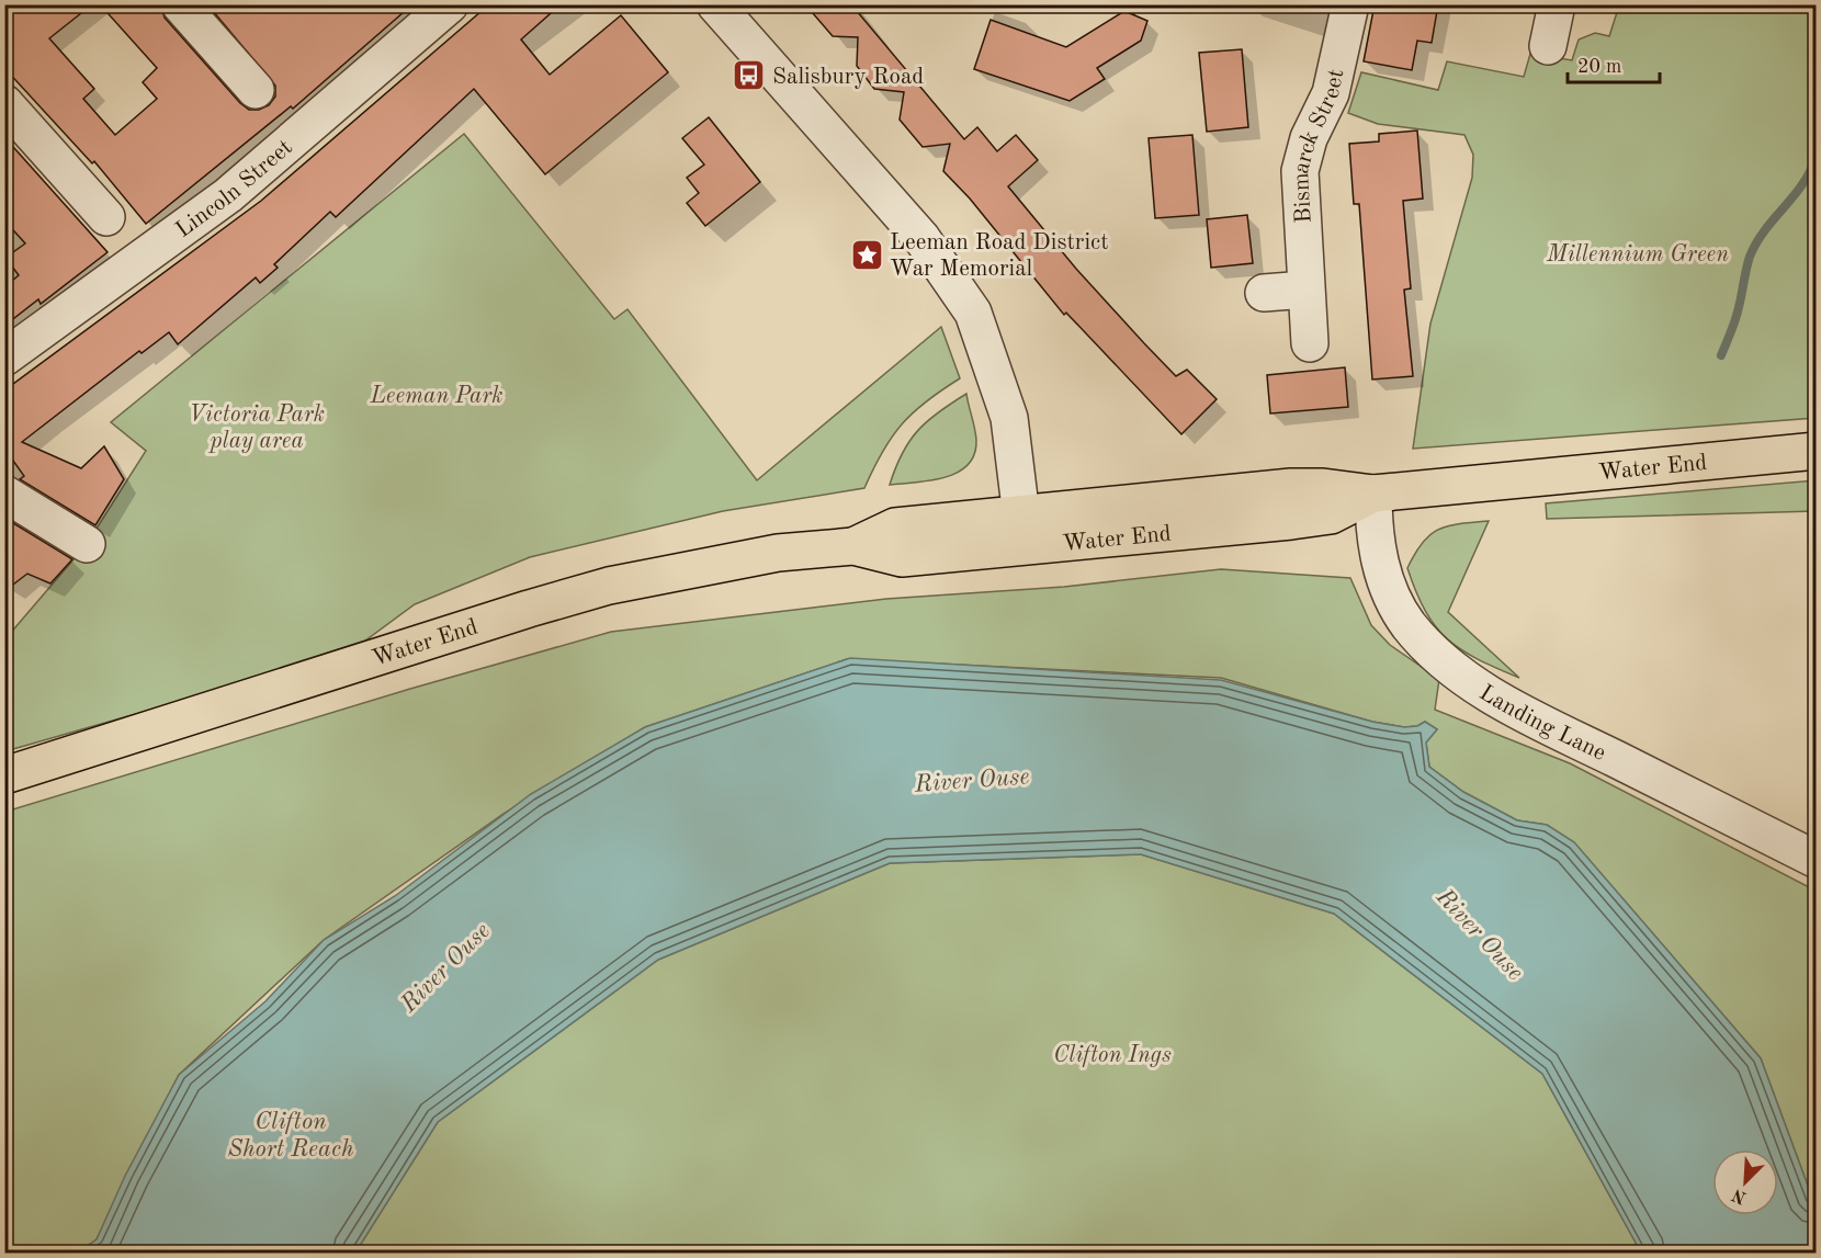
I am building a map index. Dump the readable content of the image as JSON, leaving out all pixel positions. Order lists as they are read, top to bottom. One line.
{"streets":{"main road":["Water End"],"street":["Bismarck Street","Lincoln Street","Landing Lane"]},"crossings":[["Water End","Landing Lane"]],"water":["River Ouse","Clifton Short Reach"],"parks":["Millennium Green","Leeman Park","Victoria Park play area","Clifton Ings"],"places":{"bus stop":["Salisbury Road"],"place":["Leeman Road District War Memorial"]},"scale_bar":"20 m","north":"bottom left"}
